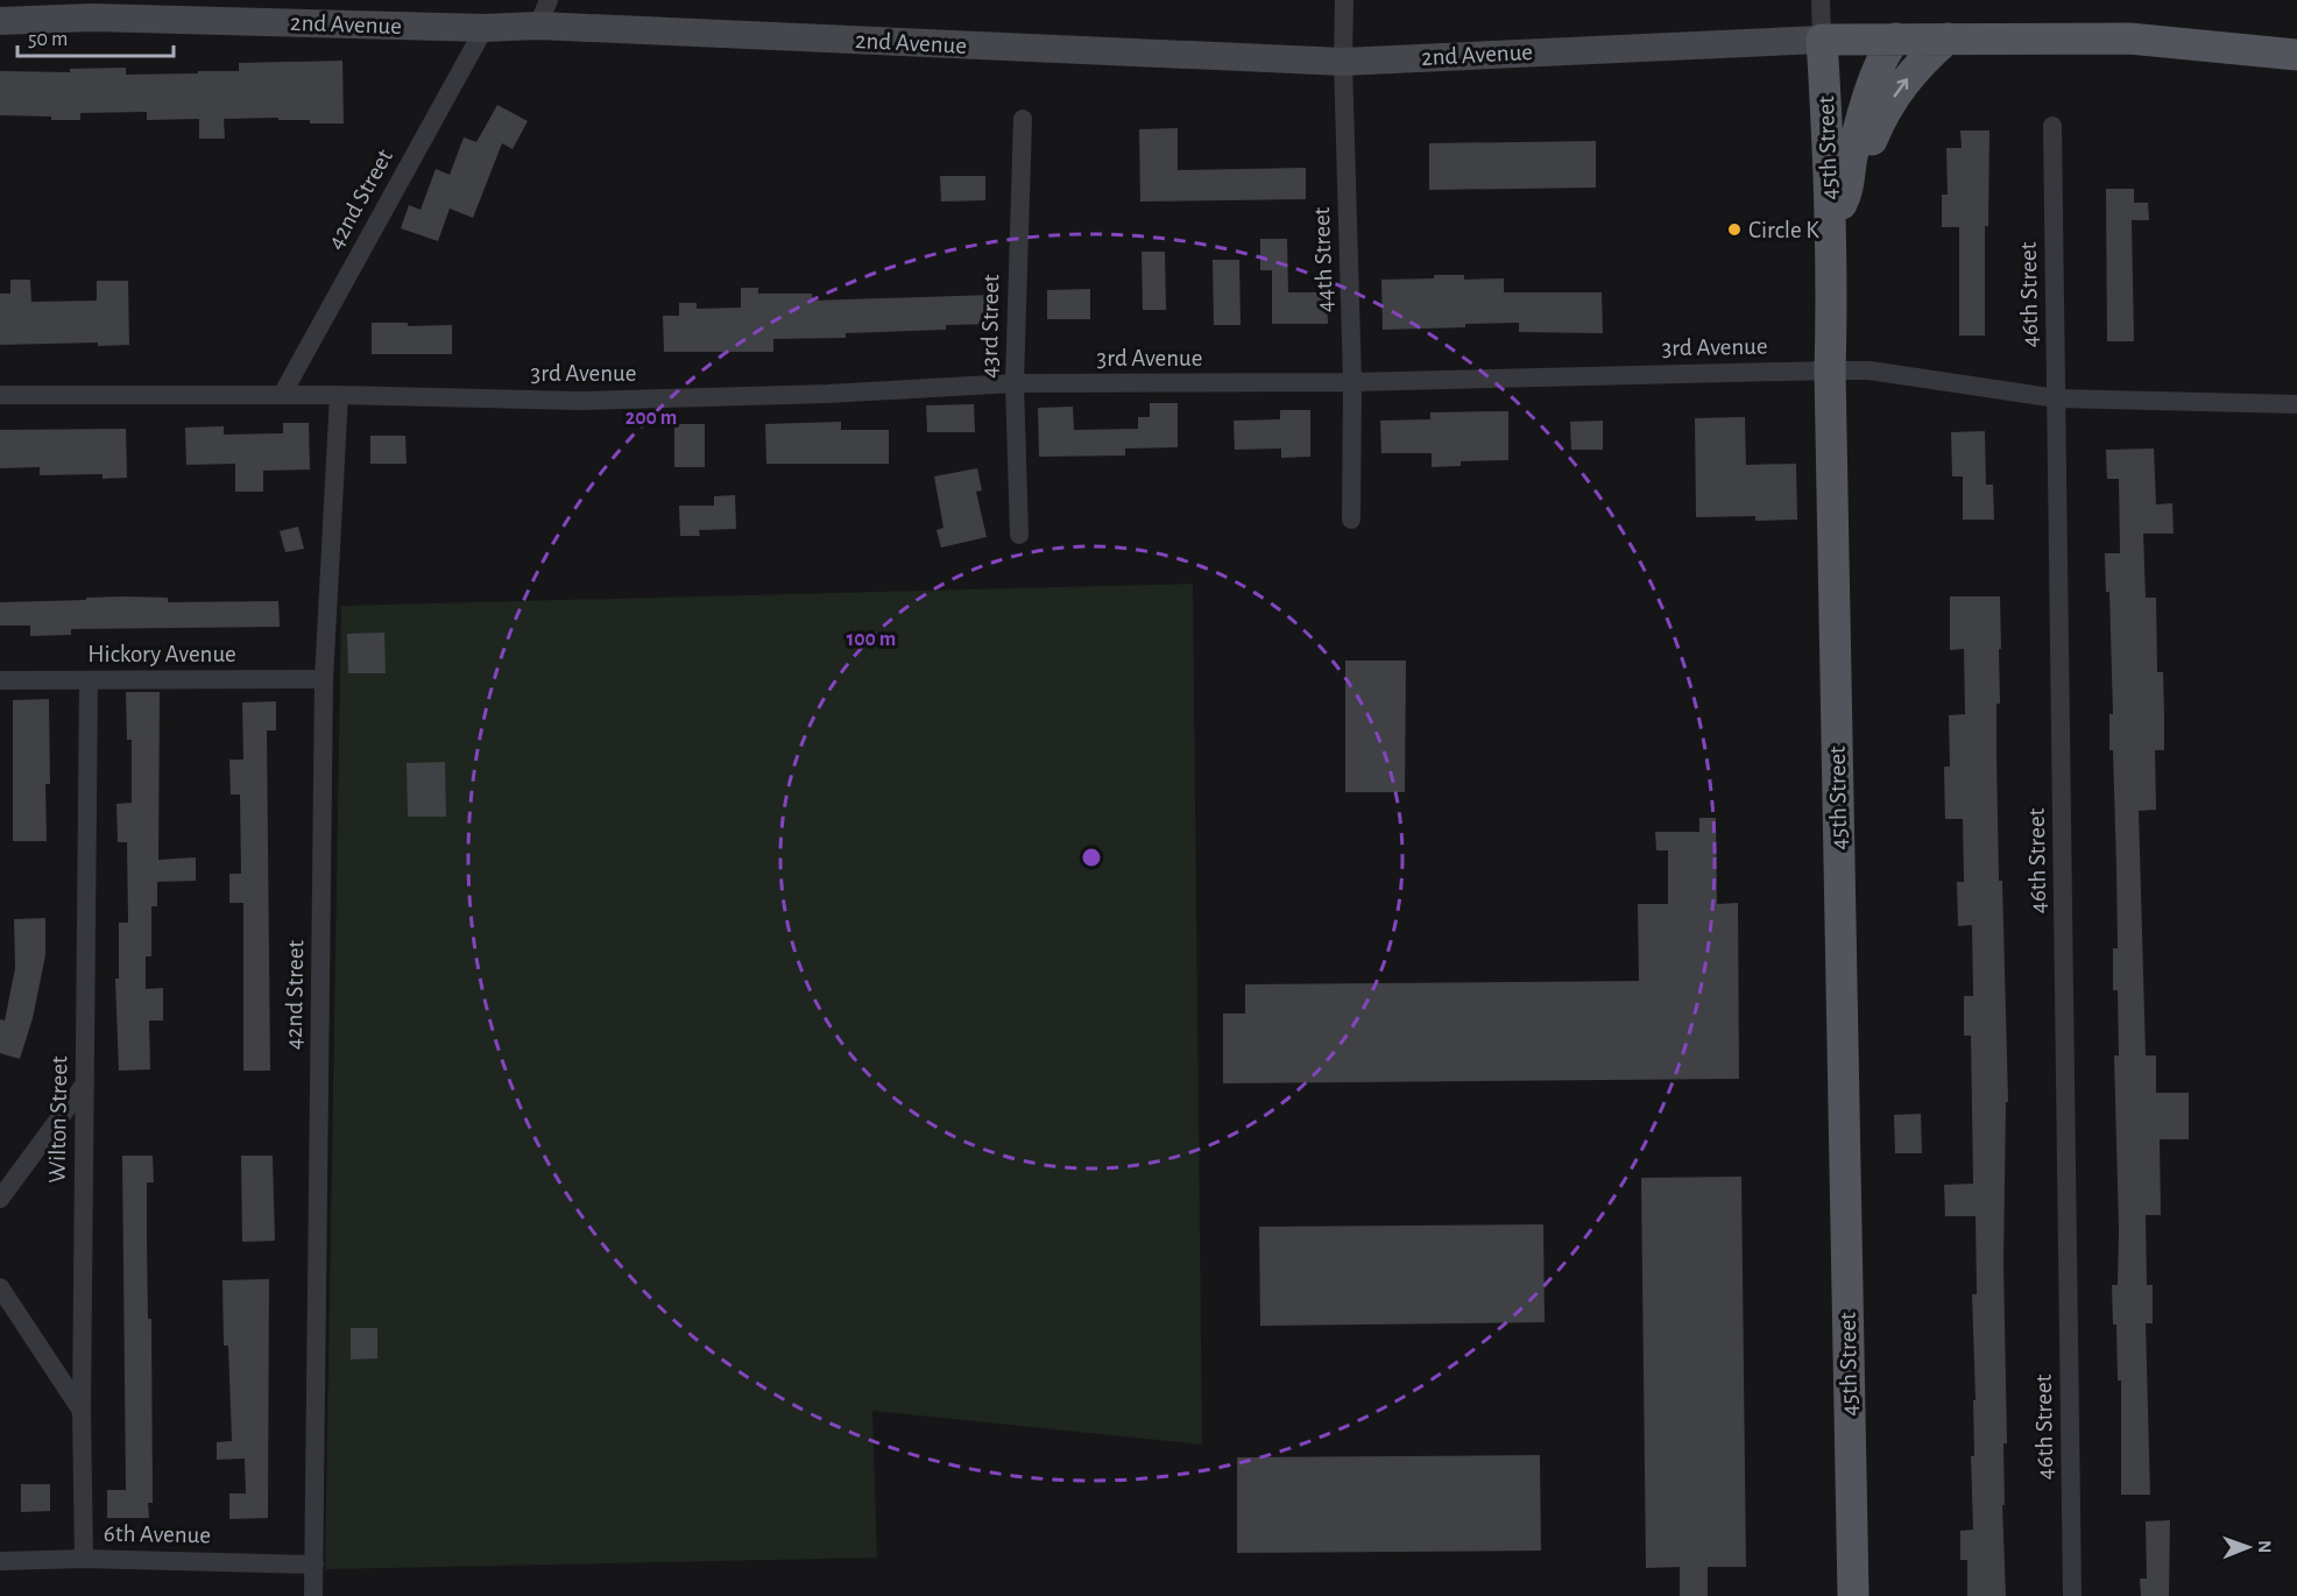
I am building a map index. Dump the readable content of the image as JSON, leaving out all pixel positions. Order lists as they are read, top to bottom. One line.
{"streets":{"main road":["2nd Avenue","45th Street"],"street":["42nd Street","44th Street","46th Street","43rd Street","3rd Avenue","Hickory Avenue","Wilton Street","6th Avenue"]},"crossings":[["2nd Avenue","45th Street"],["2nd Avenue","42nd Street"],["2nd Avenue","44th Street"],["45th Street","3rd Avenue"],["42nd Street","3rd Avenue"],["42nd Street","Hickory Avenue"],["42nd Street","6th Avenue"],["44th Street","3rd Avenue"],["46th Street","3rd Avenue"],["43rd Street","3rd Avenue"],["Hickory Avenue","Wilton Street"],["Wilton Street","6th Avenue"]],"places":["Circle K"],"scale_bar":"50 m","north":"right","rings":["200 m","100 m"]}
